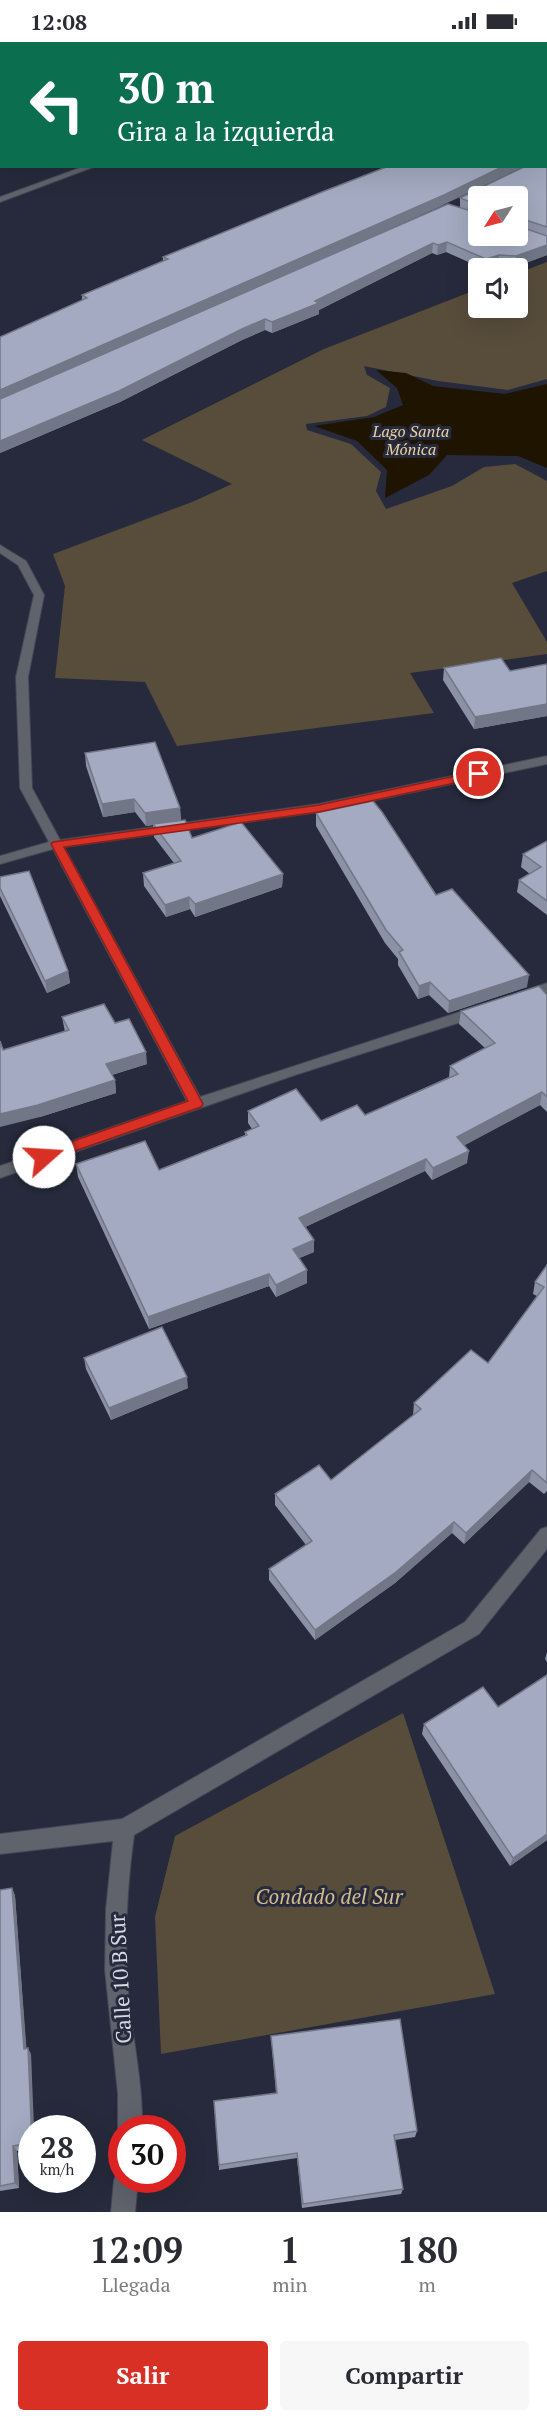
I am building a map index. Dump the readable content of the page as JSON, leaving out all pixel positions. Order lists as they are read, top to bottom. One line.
{"streets":{"street":["Calle 10 B Sur"]},"water":["Lago Santa Mónica"],"parks":["Condado del Sur"],"north":"bottom left","page":{"status":"12:08","turn":["30 m","Gira a la izquierda"],"speed":"28 km/h","limit":"30","eta":["12:09","Llegada","1","min","180","m"],"buttons":["Salir","Compartir"]}}
